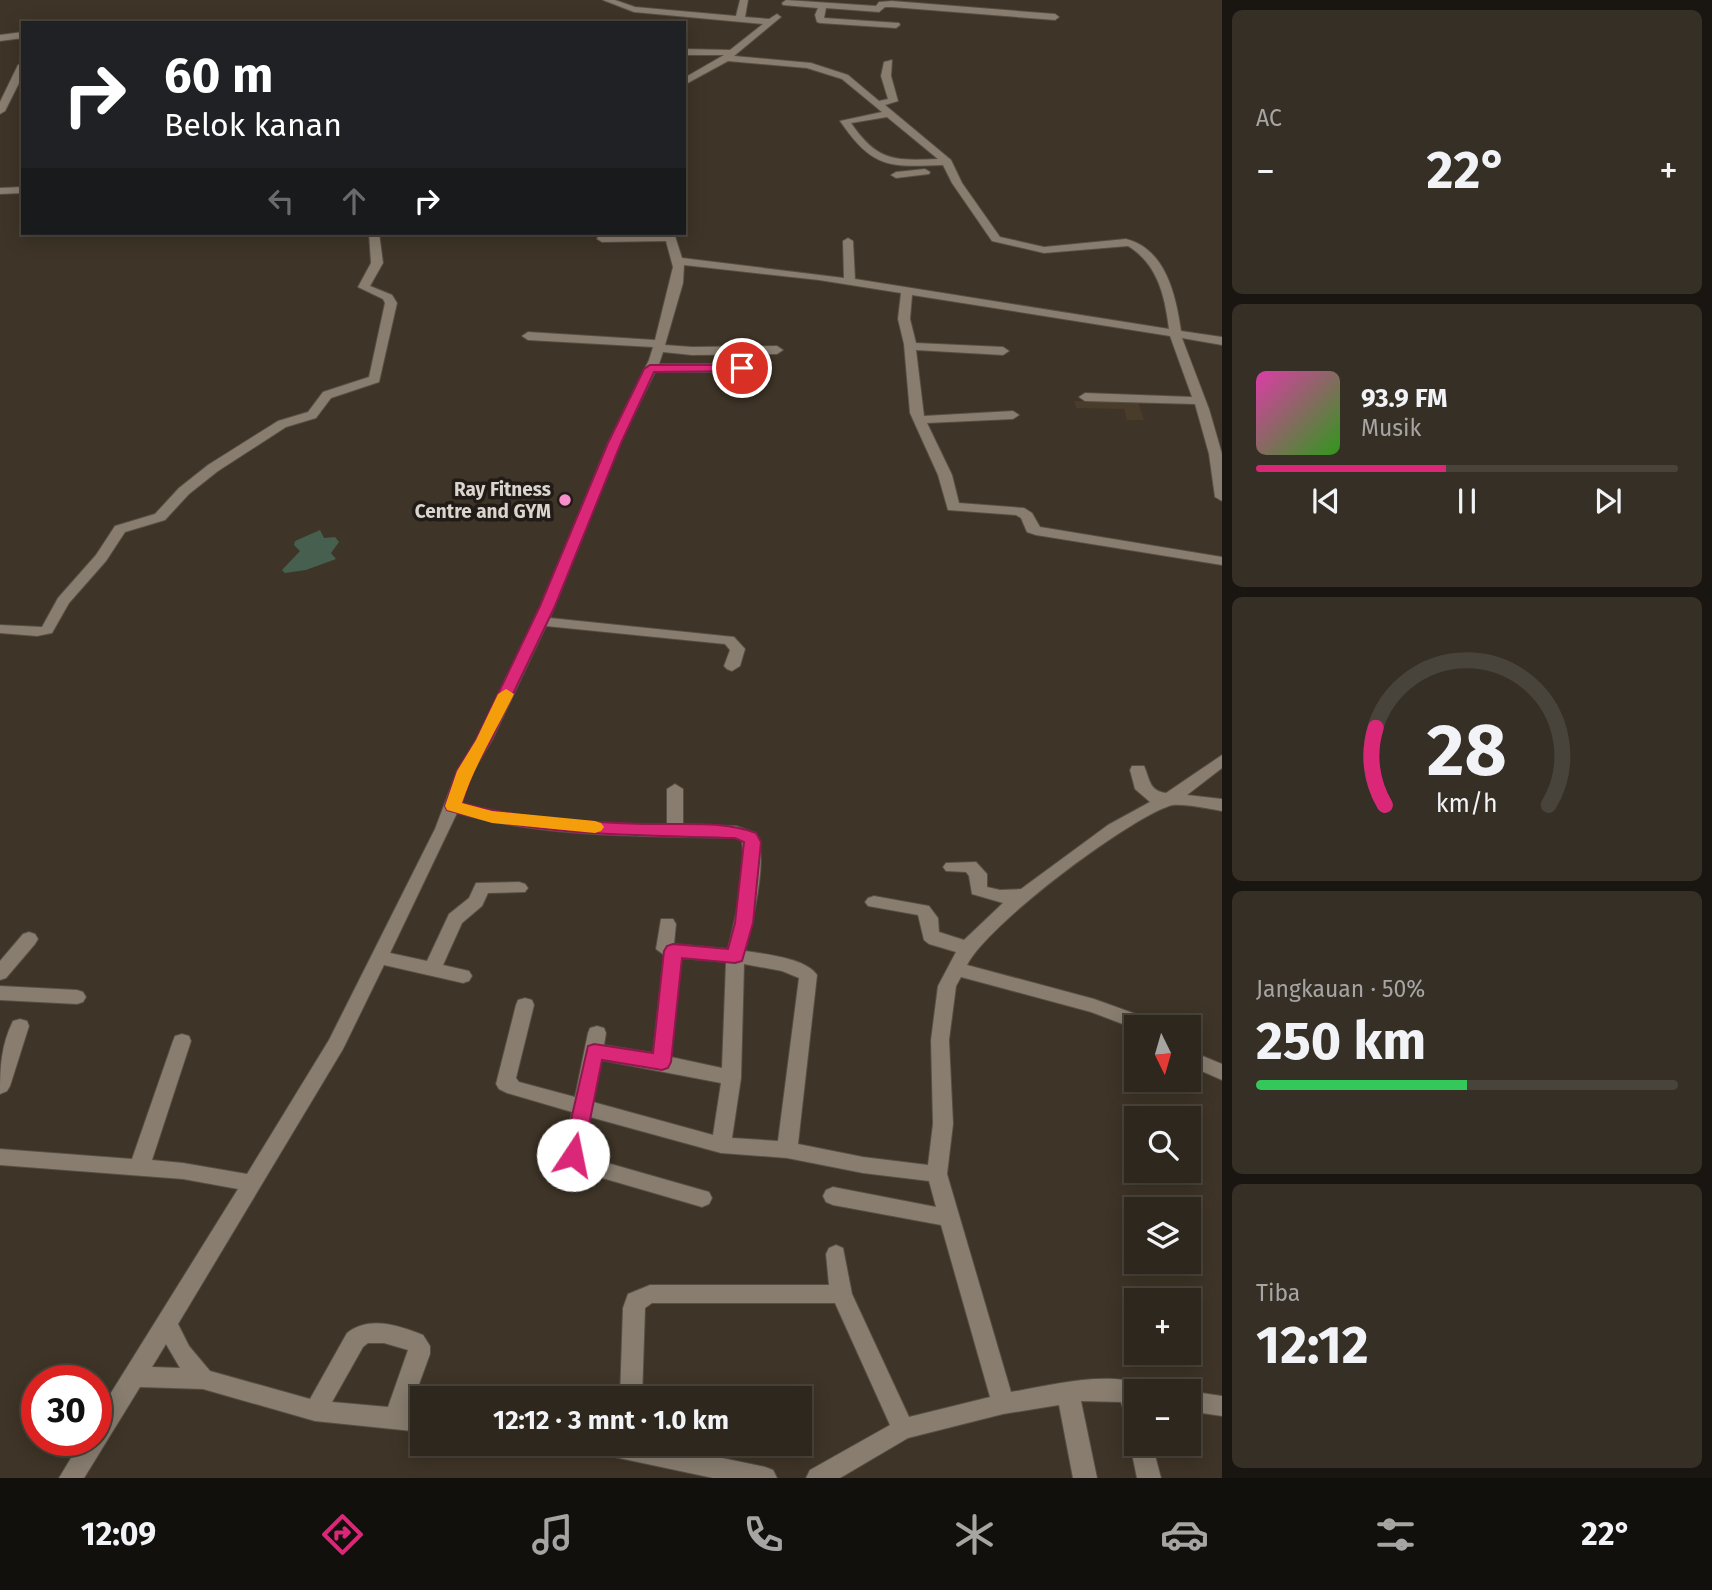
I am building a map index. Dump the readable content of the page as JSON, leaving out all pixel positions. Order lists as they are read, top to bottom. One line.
{"places":["Ray Fitness Centre and GYM"],"north":"bottom","page":{"tile":["AC",["Jangkauan · 50%","250 km"],["Tiba","12:12"]],"turn":["60 m","Belok kanan"],"heat":["−","22°","+"],"song":["93.9 FM","Musik"],"map_buttons":["+","−"],"limit":"30","trip":"12:12 · 3 mnt · 1.0 km","tabs":["12:09","22°"],"gauge":["28","km/h"]}}
